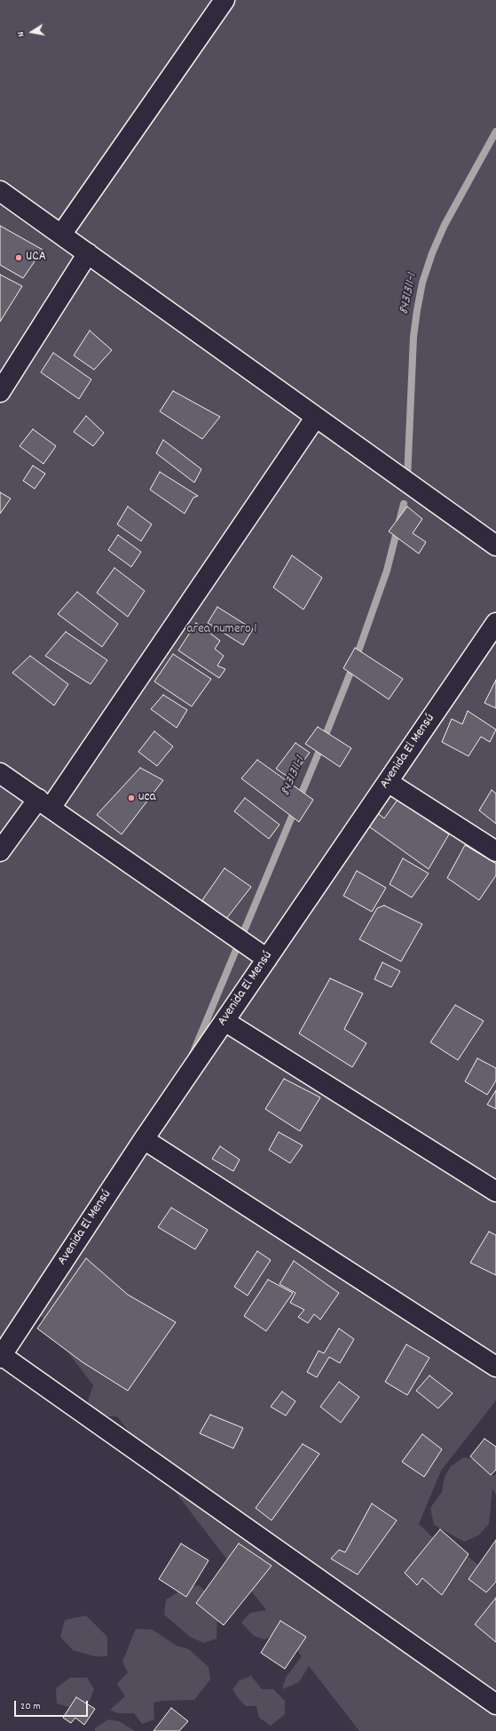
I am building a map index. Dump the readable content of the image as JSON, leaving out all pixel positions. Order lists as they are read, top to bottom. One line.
{"streets":{"street":["Avenida El Mensú"]},"water":["8431311-1"],"parks":["area numero 1"],"places":["UCA","uca"],"scale_bar":"20 m","north":"left"}
